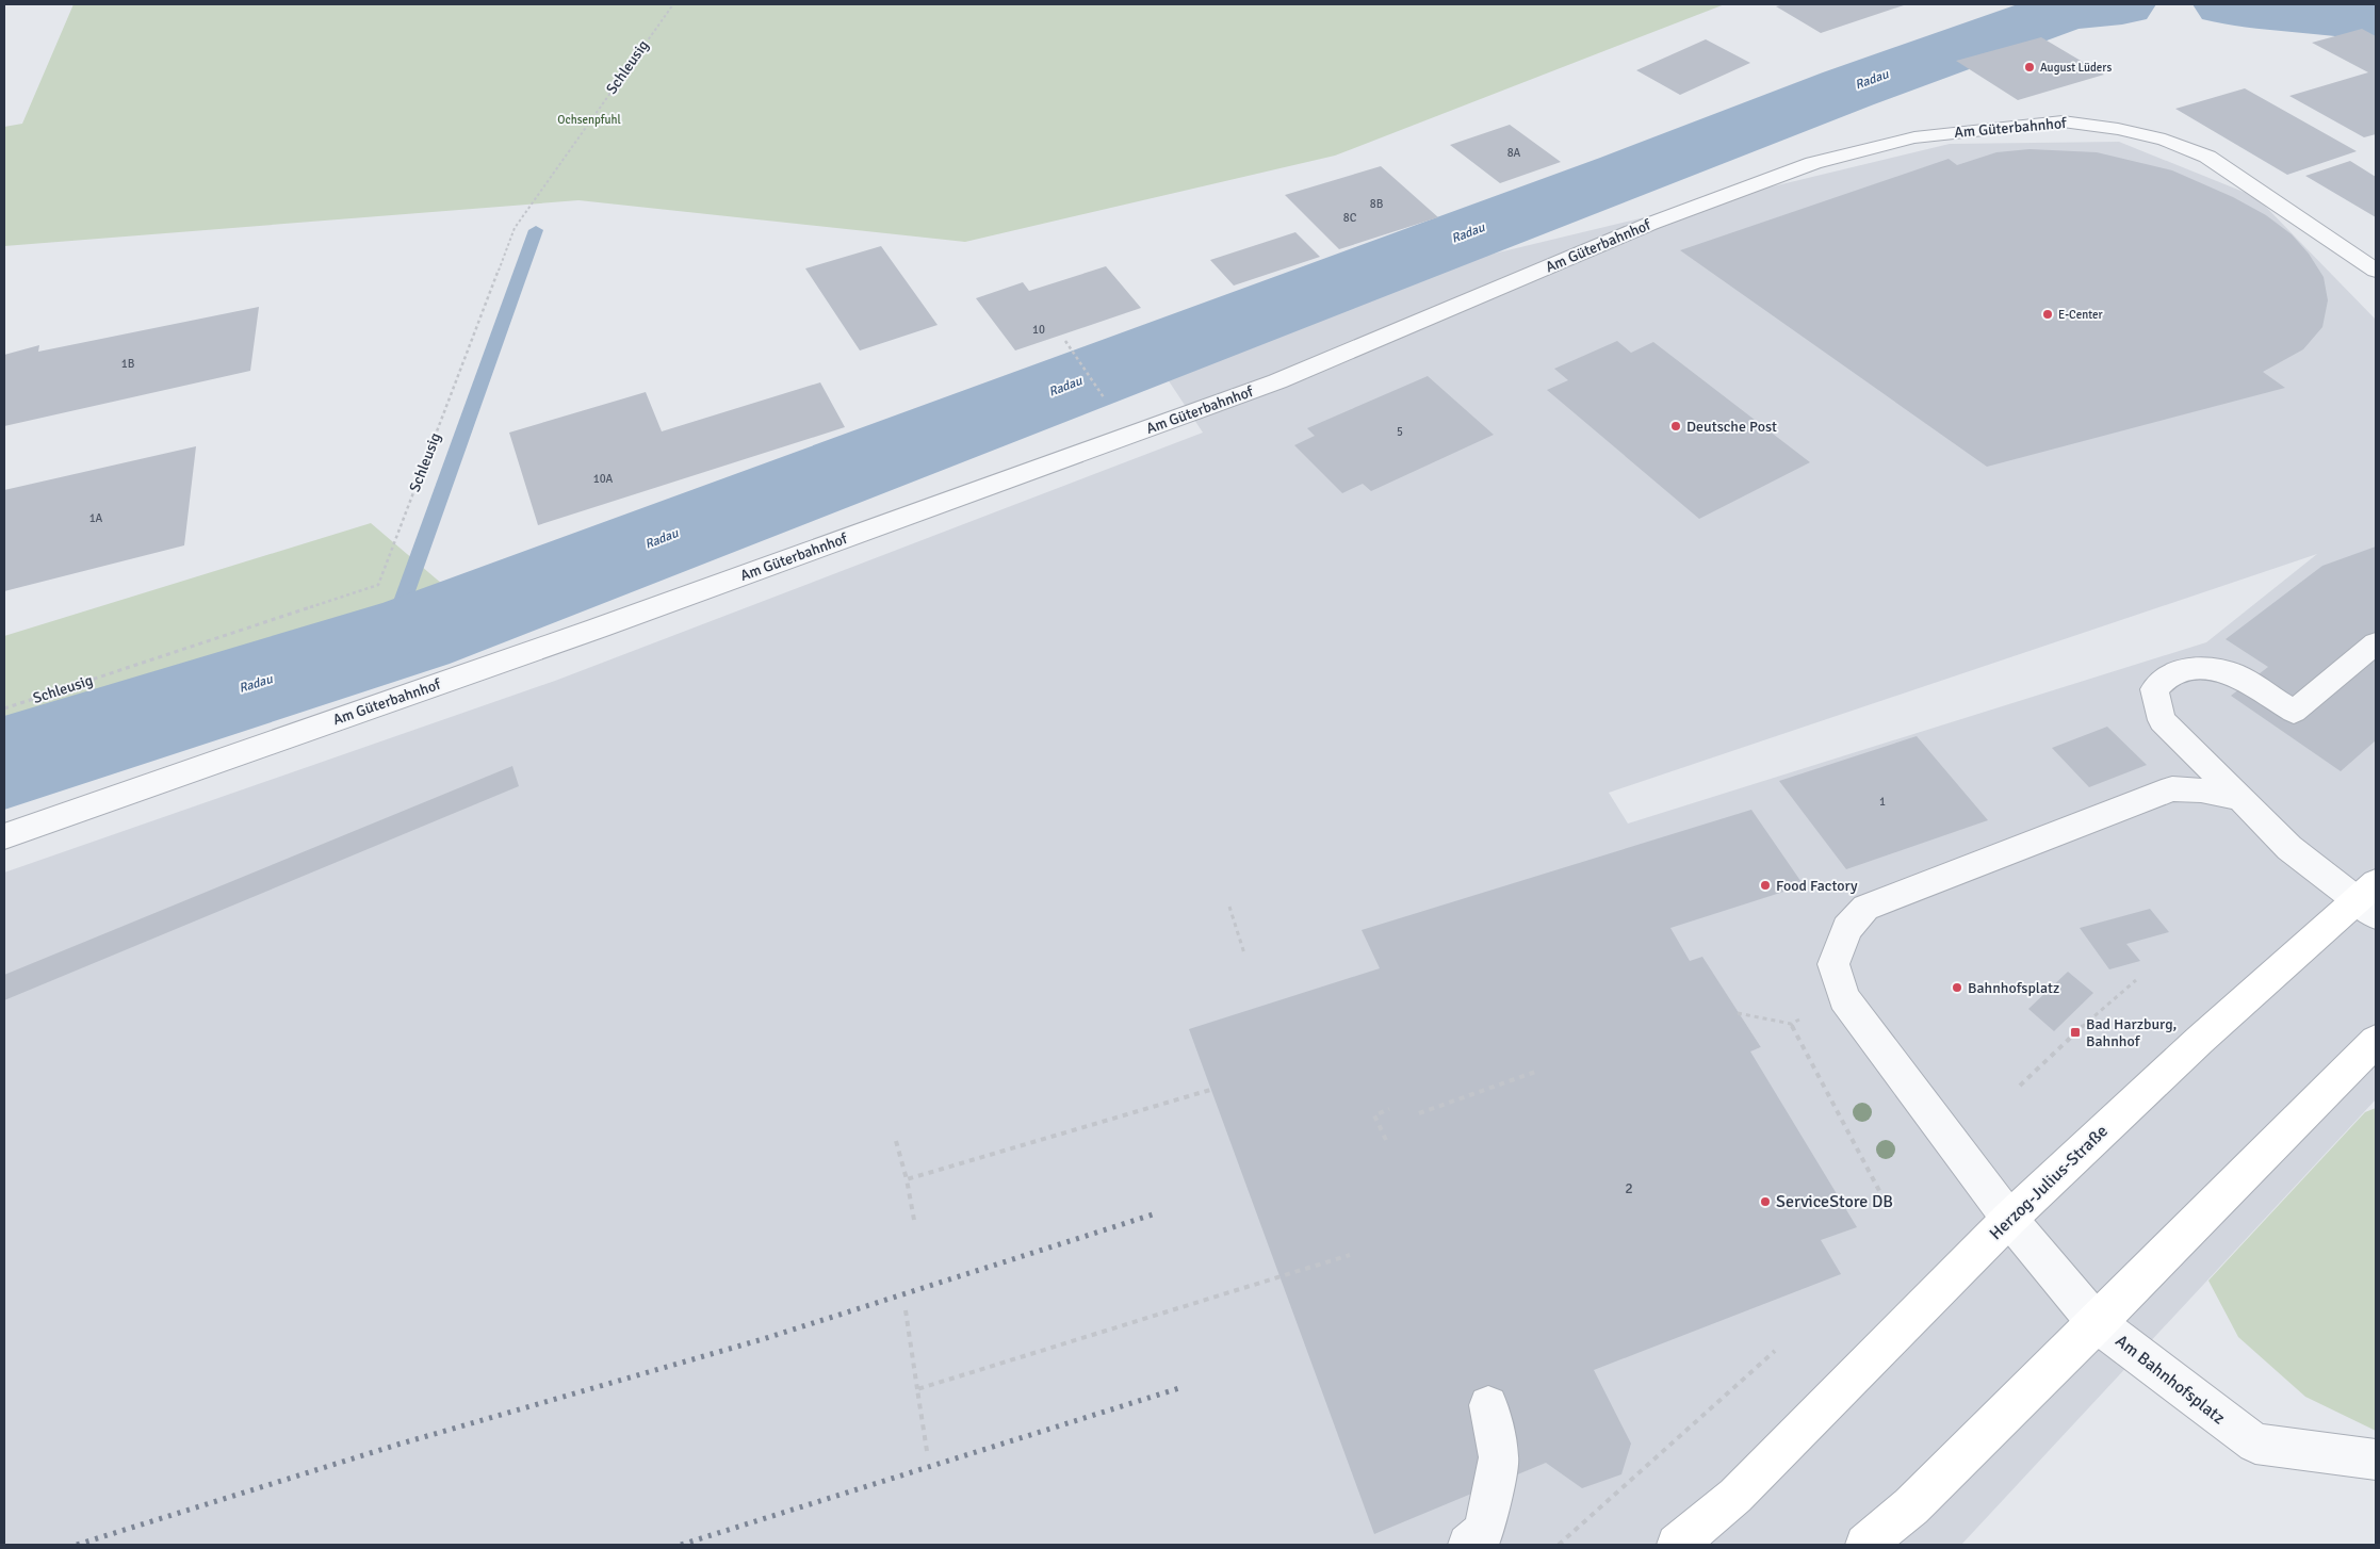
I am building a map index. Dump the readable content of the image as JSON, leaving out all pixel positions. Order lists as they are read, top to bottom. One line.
{"streets":{"main road":["Herzog-Julius-Straße"],"street":["Am Güterbahnhof","Am Bahnhofsplatz"],"path":["Schleusig"]},"crossings":[["Herzog-Julius-Straße","Am Bahnhofsplatz"]],"water":["Radau"],"parks":["Ochsenpfuhl"],"places":{"other":["August Lüders","E-Center","Deutsche Post","Food Factory","Bahnhofsplatz","ServiceStore DB"],"transit":["Bad Harzburg, Bahnhof"]},"house_numbers":["8A","8B","8C","10","1B","5","10A","1A","1","2"]}
